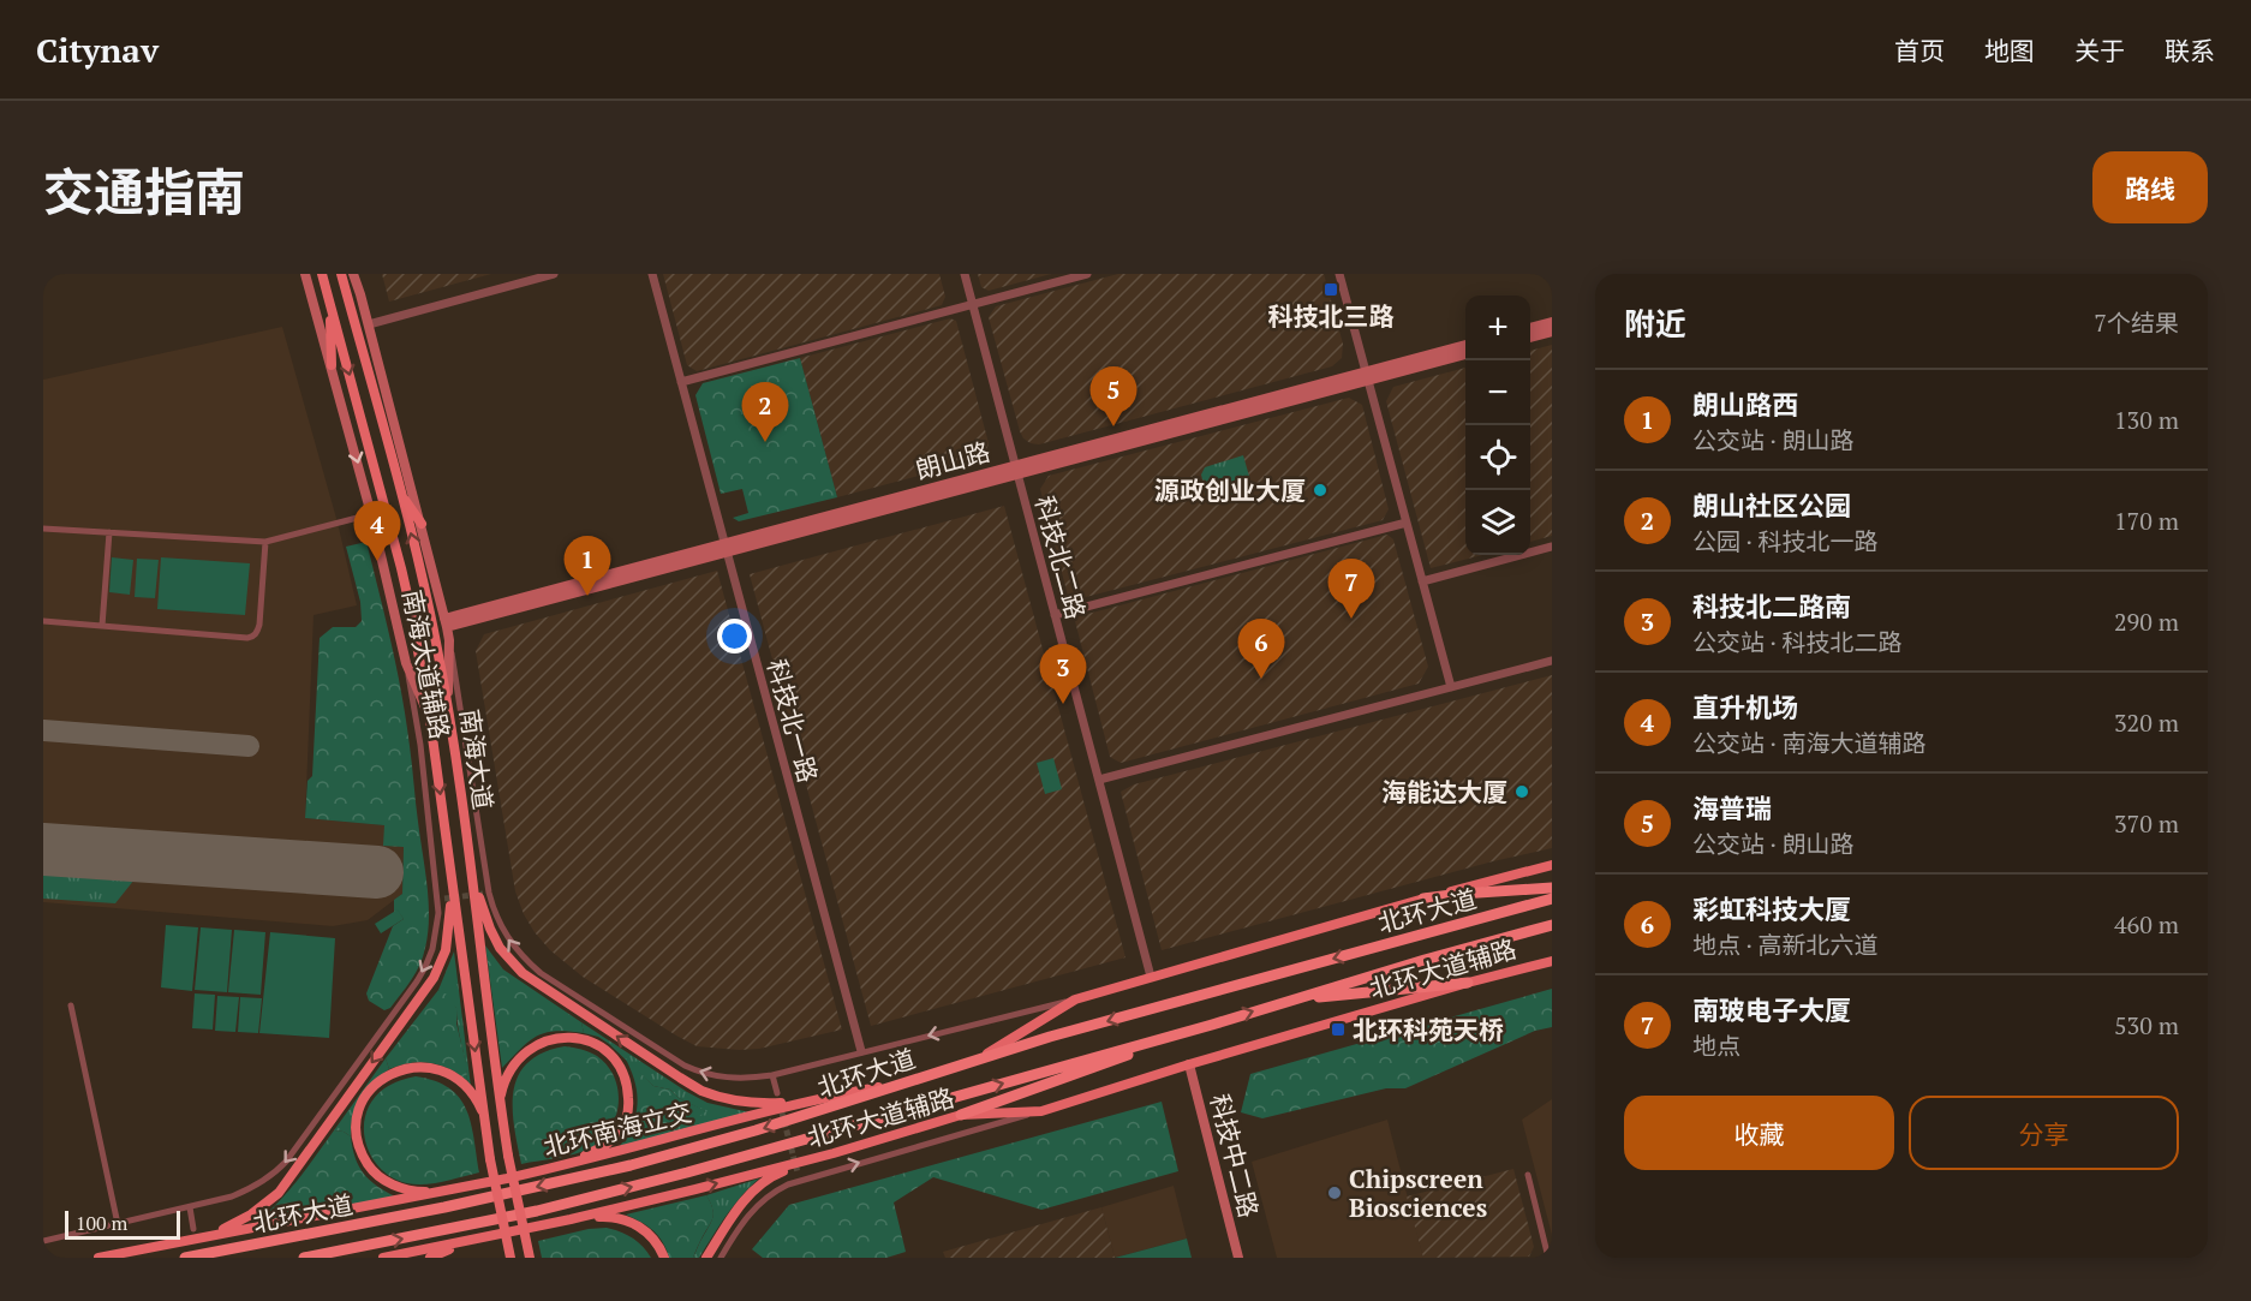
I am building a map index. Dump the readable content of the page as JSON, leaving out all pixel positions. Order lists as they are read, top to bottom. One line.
{"streets":{"highway":["北环大道"],"main road":["朗山路","南海大道辅路","南海大道","北环大道辅路","北环南海立交","科技中二路"],"street":["科技北二路","科技北一路"]},"crossings":[["朗山路","科技北二路"],["朗山路","南海大道辅路"],["朗山路","科技北一路"],["南海大道辅路","南海大道"],["北环大道","北环大道辅路"],["北环大道辅路","北环南海立交"],["北环大道辅路","科技中二路"]],"places":{"transit":["科技北三路","北环科苑天桥"],"other":["源政创业大厦","海能达大厦","Chipscreen Biosciences"]},"scale_bar":"100 m","page":{"header":"Citynav","nav":["首页","地图","关于","联系"],"title":"交通指南","buttons":["路线",["收藏","分享"]],"heading":["附近","7个结果"],"map_buttons":["+","−"],"pins":["5","2","4","1","7","6","3"],"list":[{"mark":"1","name":"朗山路西","note":"公交站 · 朗山路","value":"130 m"},{"mark":"2","name":"朗山社区公园","note":"公园 · 科技北一路","value":"170 m"},{"mark":"3","name":"科技北二路南","note":"公交站 · 科技北二路","value":"290 m"},{"mark":"4","name":"直升机场","note":"公交站 · 南海大道辅路","value":"320 m"},{"mark":"5","name":"海普瑞","note":"公交站 · 朗山路","value":"370 m"},{"mark":"6","name":"彩虹科技大厦","note":"地点 · 高新北六道","value":"460 m"},{"mark":"7","name":"南玻电子大厦","note":"地点","value":"530 m"}],"scale":"100 m"}}
